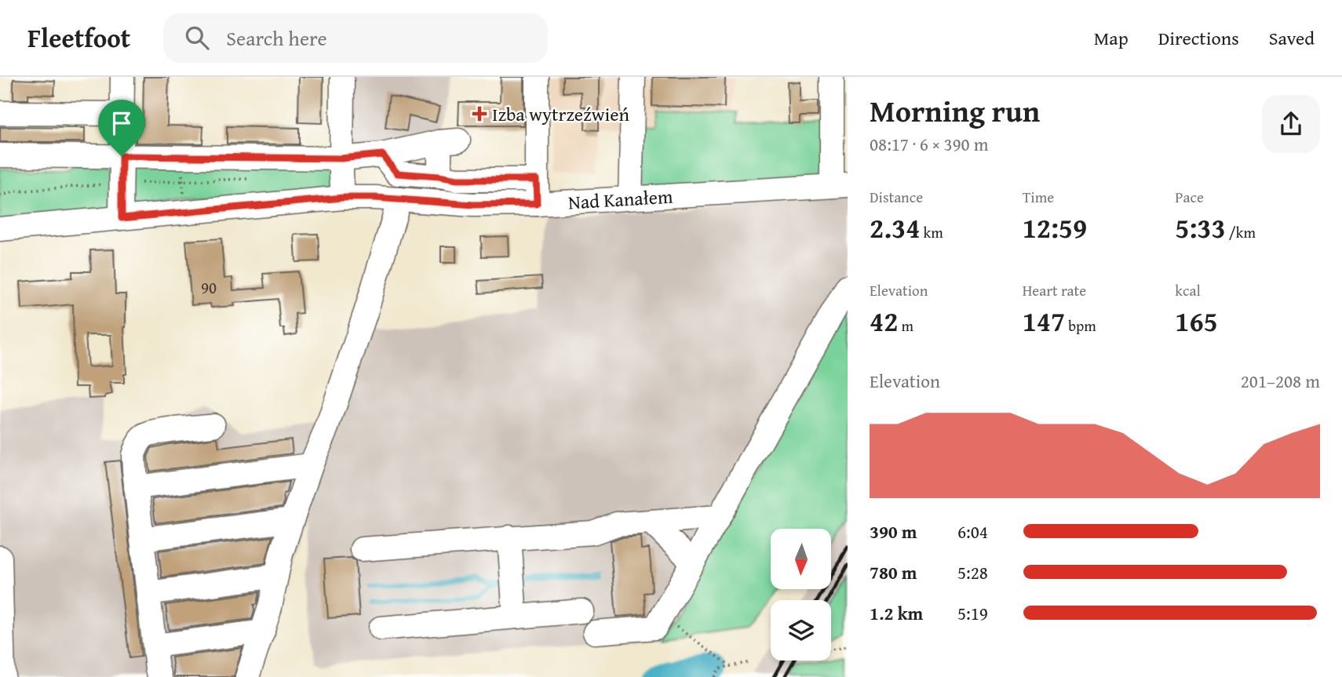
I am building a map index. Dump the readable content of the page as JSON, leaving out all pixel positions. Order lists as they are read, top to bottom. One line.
{"streets":{"street":["Nad Kanałem"]},"places":{"health":["Izba wytrzeźwień"]},"house_numbers":["90"],"north":"bottom","page":{"header":"Fleetfoot","search":"Search here","nav":["Map","Directions","Saved"],"heading":["Morning run","08:17 · 6 × 390 m"],"stats":[["Distance","2.34 km"],["Time","12:59"],["Pace","5:33 /km"],["Elevation","42 m"],["Heart rate","147 bpm"],["kcal","165"]],"chart":["Elevation","201–208 m"],"list":[{"name":"390 m","note":"6:04"},{"name":"780 m","note":"5:28"},{"name":"1.2 km","note":"5:19"}]}}
